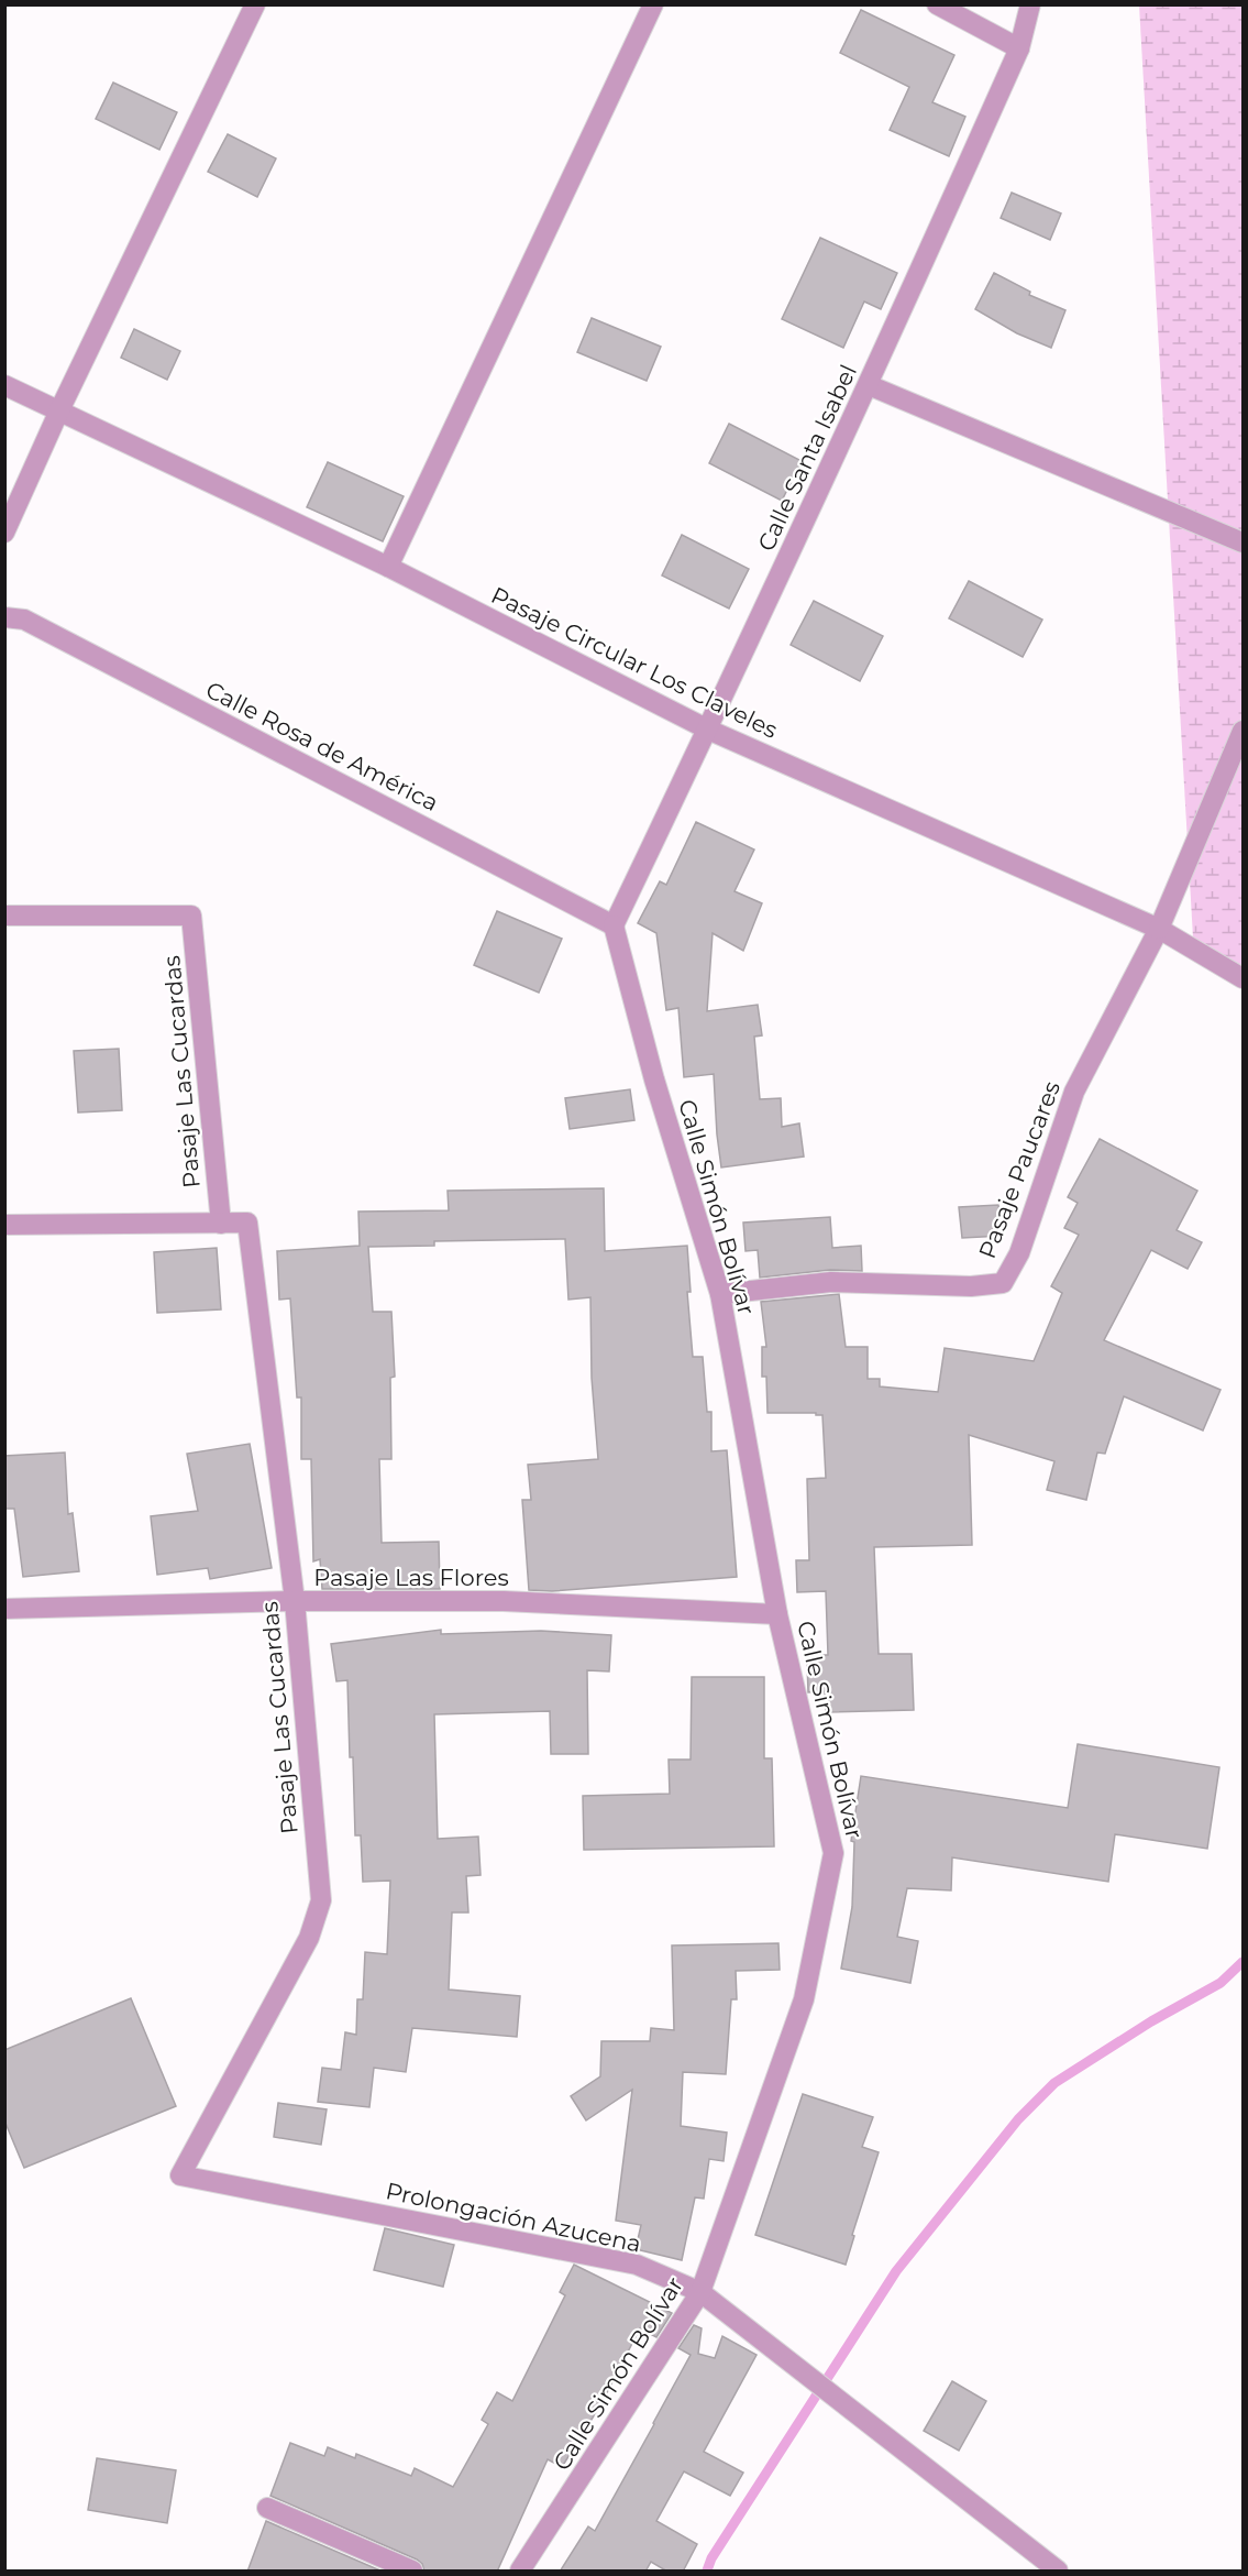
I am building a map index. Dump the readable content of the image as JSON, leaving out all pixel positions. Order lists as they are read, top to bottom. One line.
{"streets":{"street":["Calle Santa Isabel","Pasaje Circular Los Claveles","Calle Rosa de América","Pasaje Las Cucardas","Pasaje Paucares","Calle Simón Bolívar","Pasaje Las Flores","Prolongación Azucena"]},"crossings":[["Calle Santa Isabel","Pasaje Circular Los Claveles"],["Calle Santa Isabel","Calle Rosa de América"],["Calle Santa Isabel","Calle Simón Bolívar"],["Pasaje Circular Los Claveles","Pasaje Paucares"],["Calle Rosa de América","Calle Simón Bolívar"],["Pasaje Las Cucardas","Pasaje Las Flores"],["Pasaje Las Cucardas","Prolongación Azucena"],["Pasaje Paucares","Calle Simón Bolívar"],["Calle Simón Bolívar","Pasaje Las Flores"],["Calle Simón Bolívar","Prolongación Azucena"]]}
